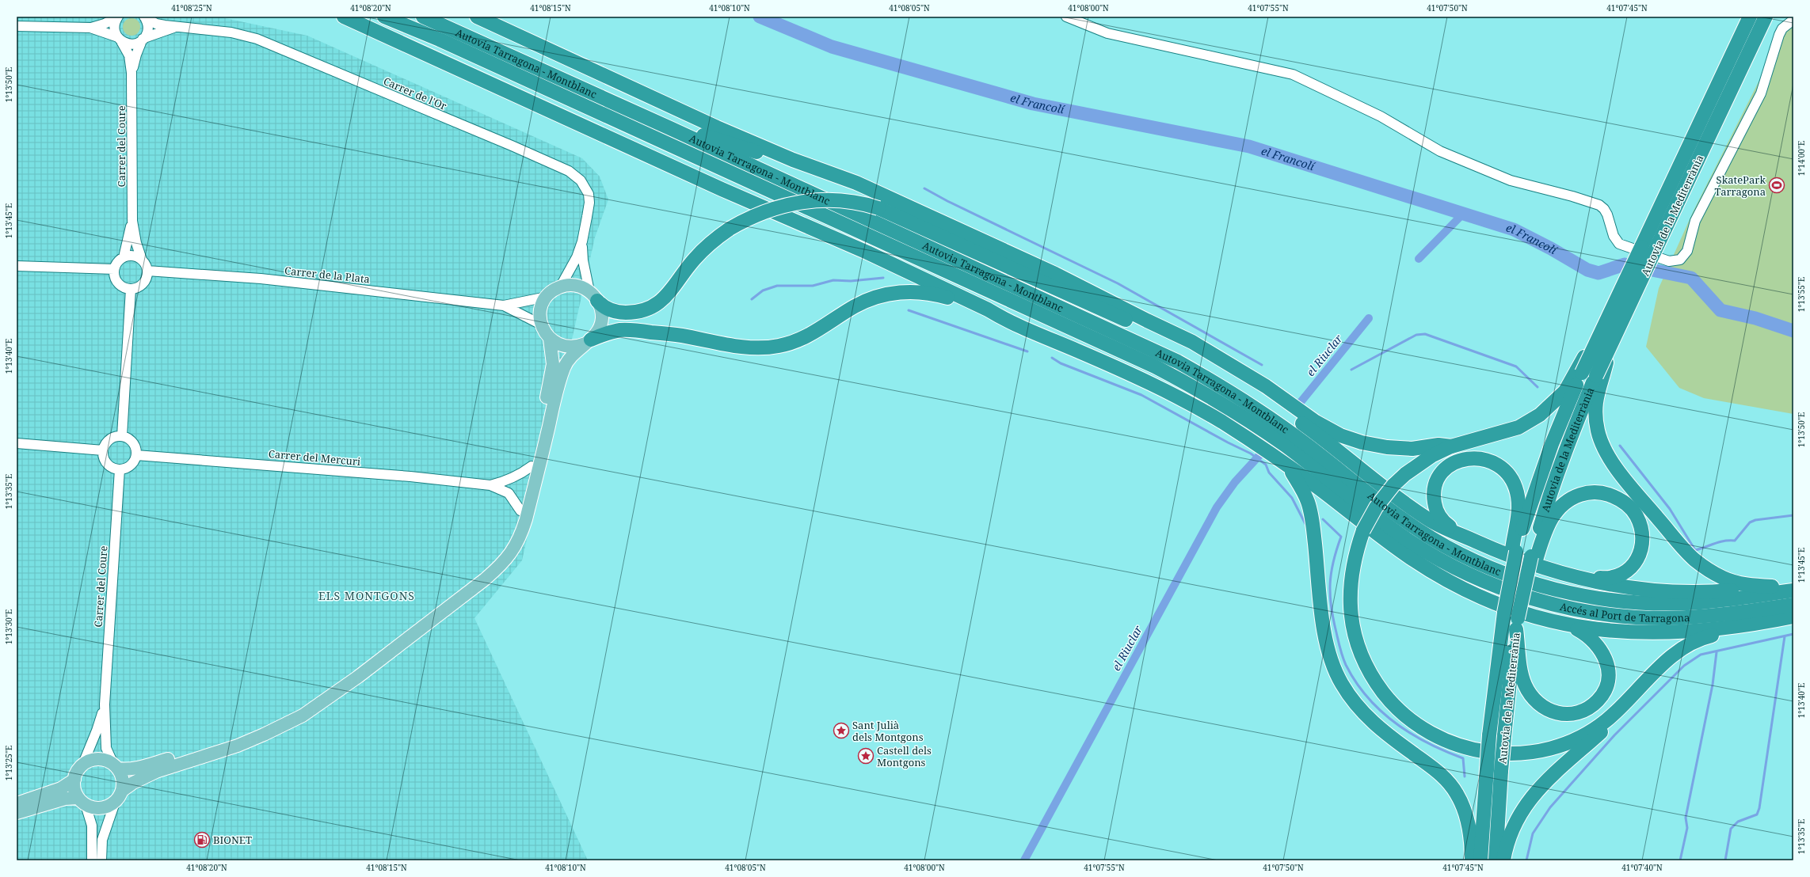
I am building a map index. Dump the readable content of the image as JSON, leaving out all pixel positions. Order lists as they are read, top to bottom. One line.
{"streets":{"highway":["Autovia Tarragona - Montblanc","Autovia de la Mediterrània","Accés al Port de Tarragona"],"street":["Carrer de l'Or","Carrer del Coure","Carrer de la Plata","Carrer del Mercuri"]},"crossings":[["Autovia Tarragona - Montblanc","Autovia de la Mediterrània"],["Autovia Tarragona - Montblanc","Accés al Port de Tarragona"],["Carrer de l'Or","Carrer del Coure"],["Carrer de l'Or","Carrer de la Plata"],["Carrer del Coure","Carrer de la Plata"],["Carrer del Coure","Carrer del Mercuri"],["Autovia de la Mediterrània","Accés al Port de Tarragona"]],"districts":["ELS MONTGONS"],"water":["el Francolí","el Riuclar"],"places":{"sports":["SkatePark Tarragona"],"place":["Sant Julià dels Montgons","Castell dels Montgons"],"fuel station":["BIONET"]},"coordinates":["41°08'25\"N","41°08'20\"N","41°08'15\"N","41°08'10\"N","41°08'05\"N","41°08'00\"N","41°07'55\"N","41°07'50\"N","41°07'45\"N","1°13'50\"E","1°14'00\"E","1°13'45\"E","1°13'55\"E","1°13'40\"E","1°13'35\"E","1°13'30\"E","1°13'25\"E","41°07'40\"N"]}
